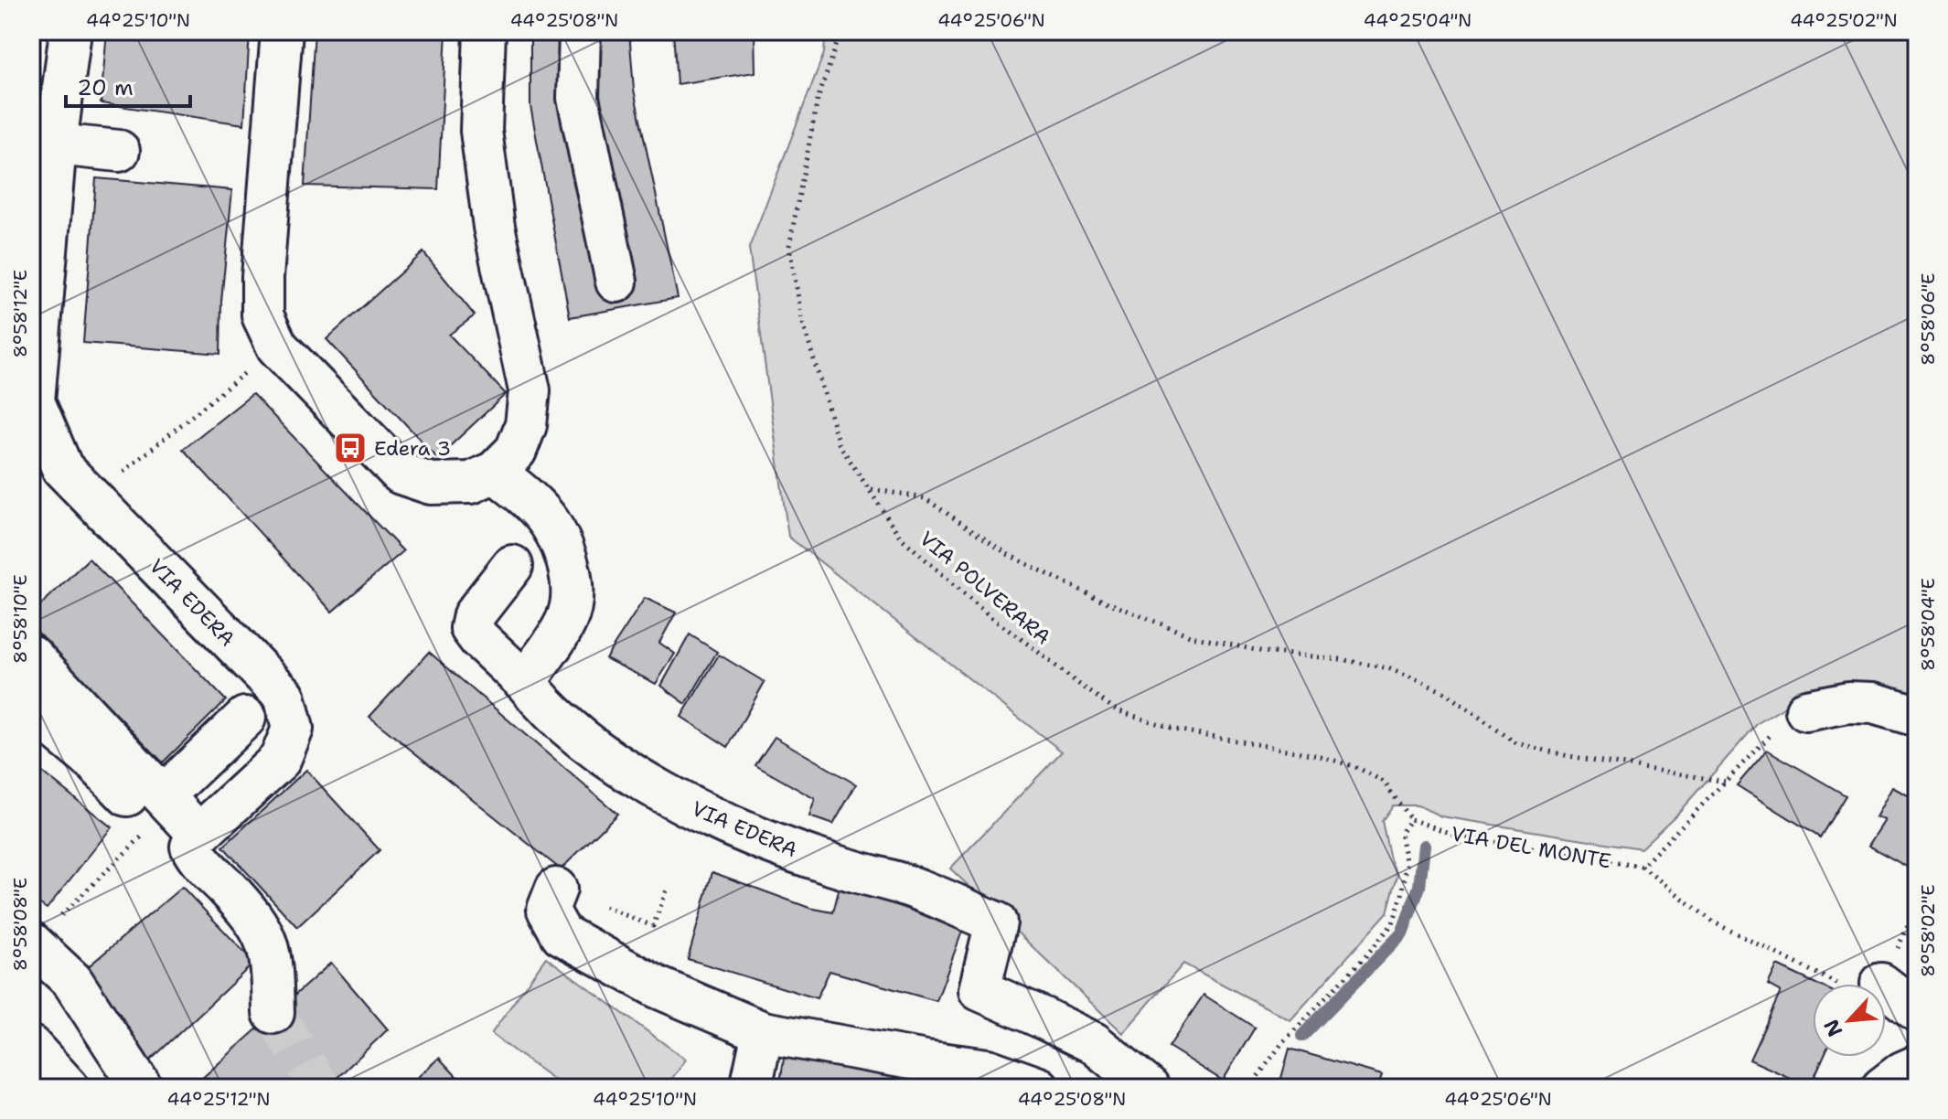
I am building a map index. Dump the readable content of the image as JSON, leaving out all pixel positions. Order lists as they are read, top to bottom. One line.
{"streets":{"street":["VIA EDERA"],"path":["VIA POLVERARA","VIA DEL MONTE"]},"crossings":[["VIA POLVERARA","VIA DEL MONTE"]],"places":{"bus stop":["Edera 3"]},"scale_bar":"20 m","north":"bottom left","coordinates":["44°25'10\"N","44°25'08\"N","44°25'06\"N","44°25'04\"N","44°25'02\"N","8°58'12\"E","8°58'06\"E","8°58'10\"E","8°58'04\"E","8°58'08\"E","8°58'02\"E","44°25'12\"N"]}
